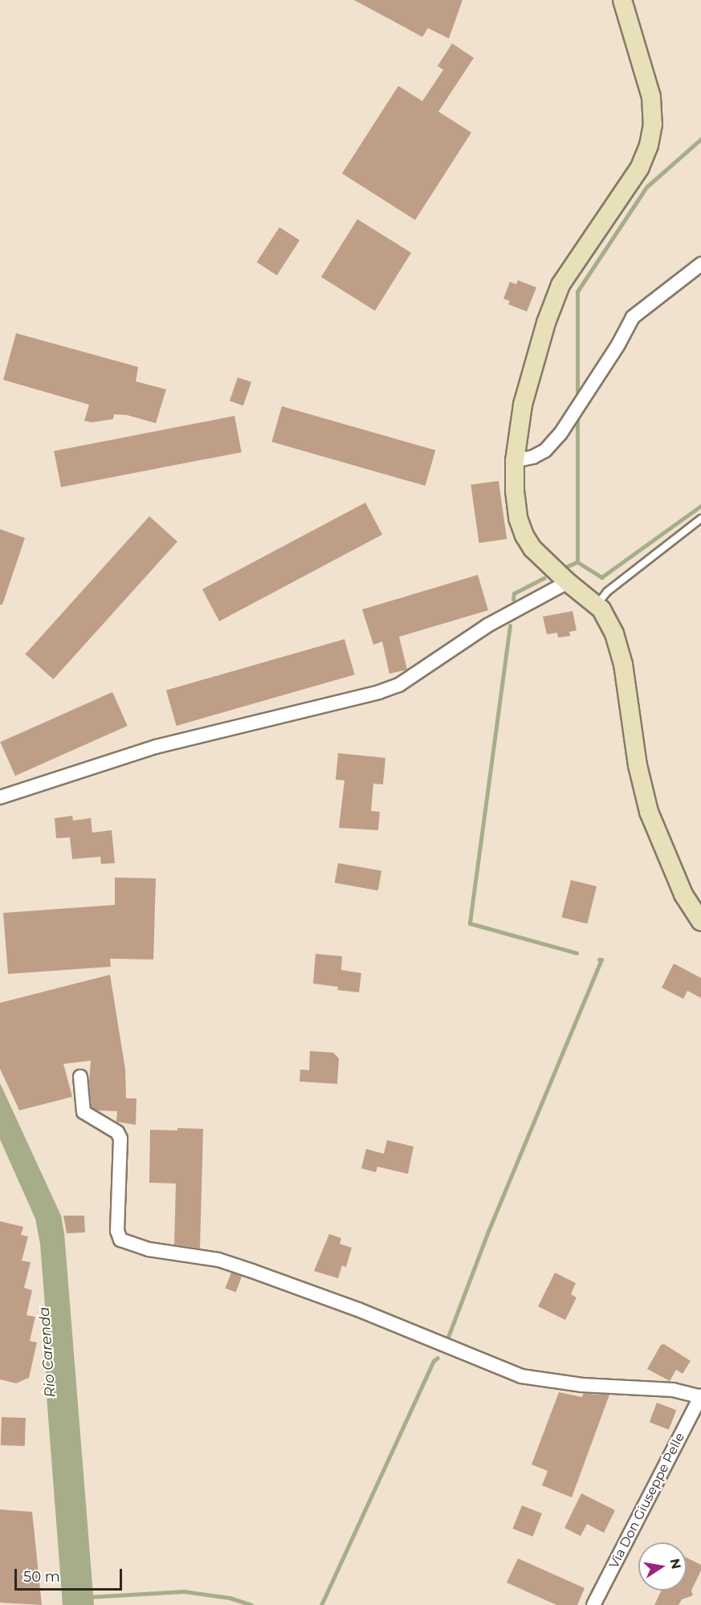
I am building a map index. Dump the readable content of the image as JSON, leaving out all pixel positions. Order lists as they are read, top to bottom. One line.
{"streets":{"street":["Via Don Giuseppe Pelle"]},"water":["Rio Carenda"],"scale_bar":"50 m","north":"right"}
